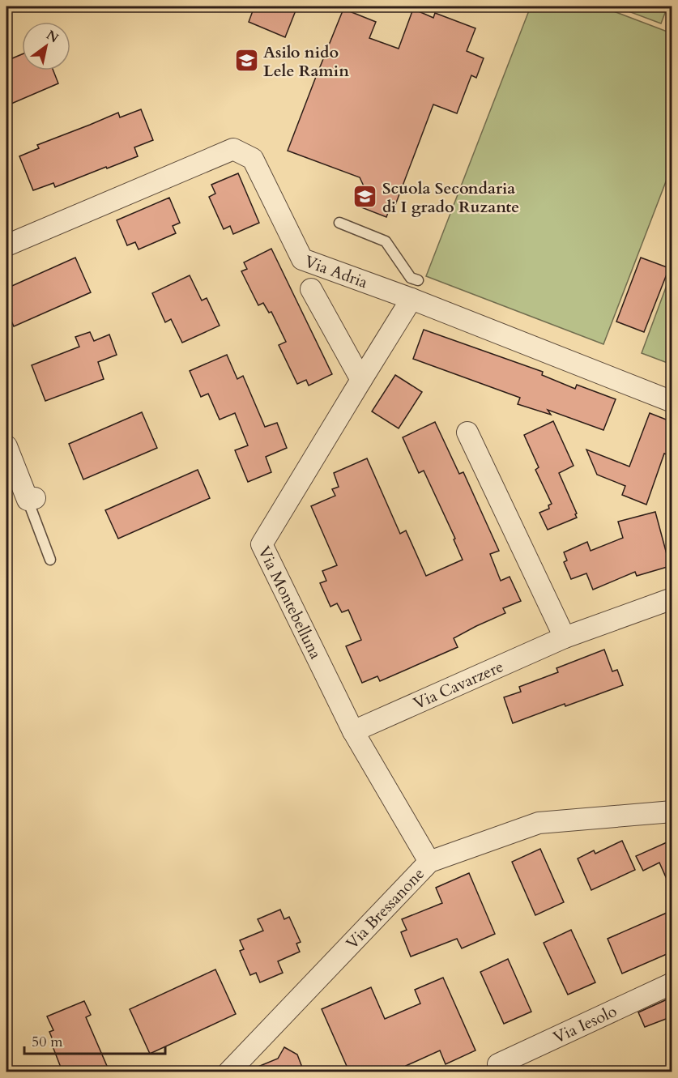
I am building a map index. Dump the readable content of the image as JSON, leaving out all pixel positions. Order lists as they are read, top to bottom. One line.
{"streets":{"street":["Via Adria","Via Montebelluna","Via Cavarzere","Via Bressanone","Via Iesolo"]},"crossings":[["Via Adria","Via Montebelluna"],["Via Montebelluna","Via Cavarzere"],["Via Montebelluna","Via Bressanone"]],"places":{"school or university":["Asilo nido Lele Ramin","Scuola Secondaria di I grado Ruzante"]},"scale_bar":"50 m","north":"top right"}
